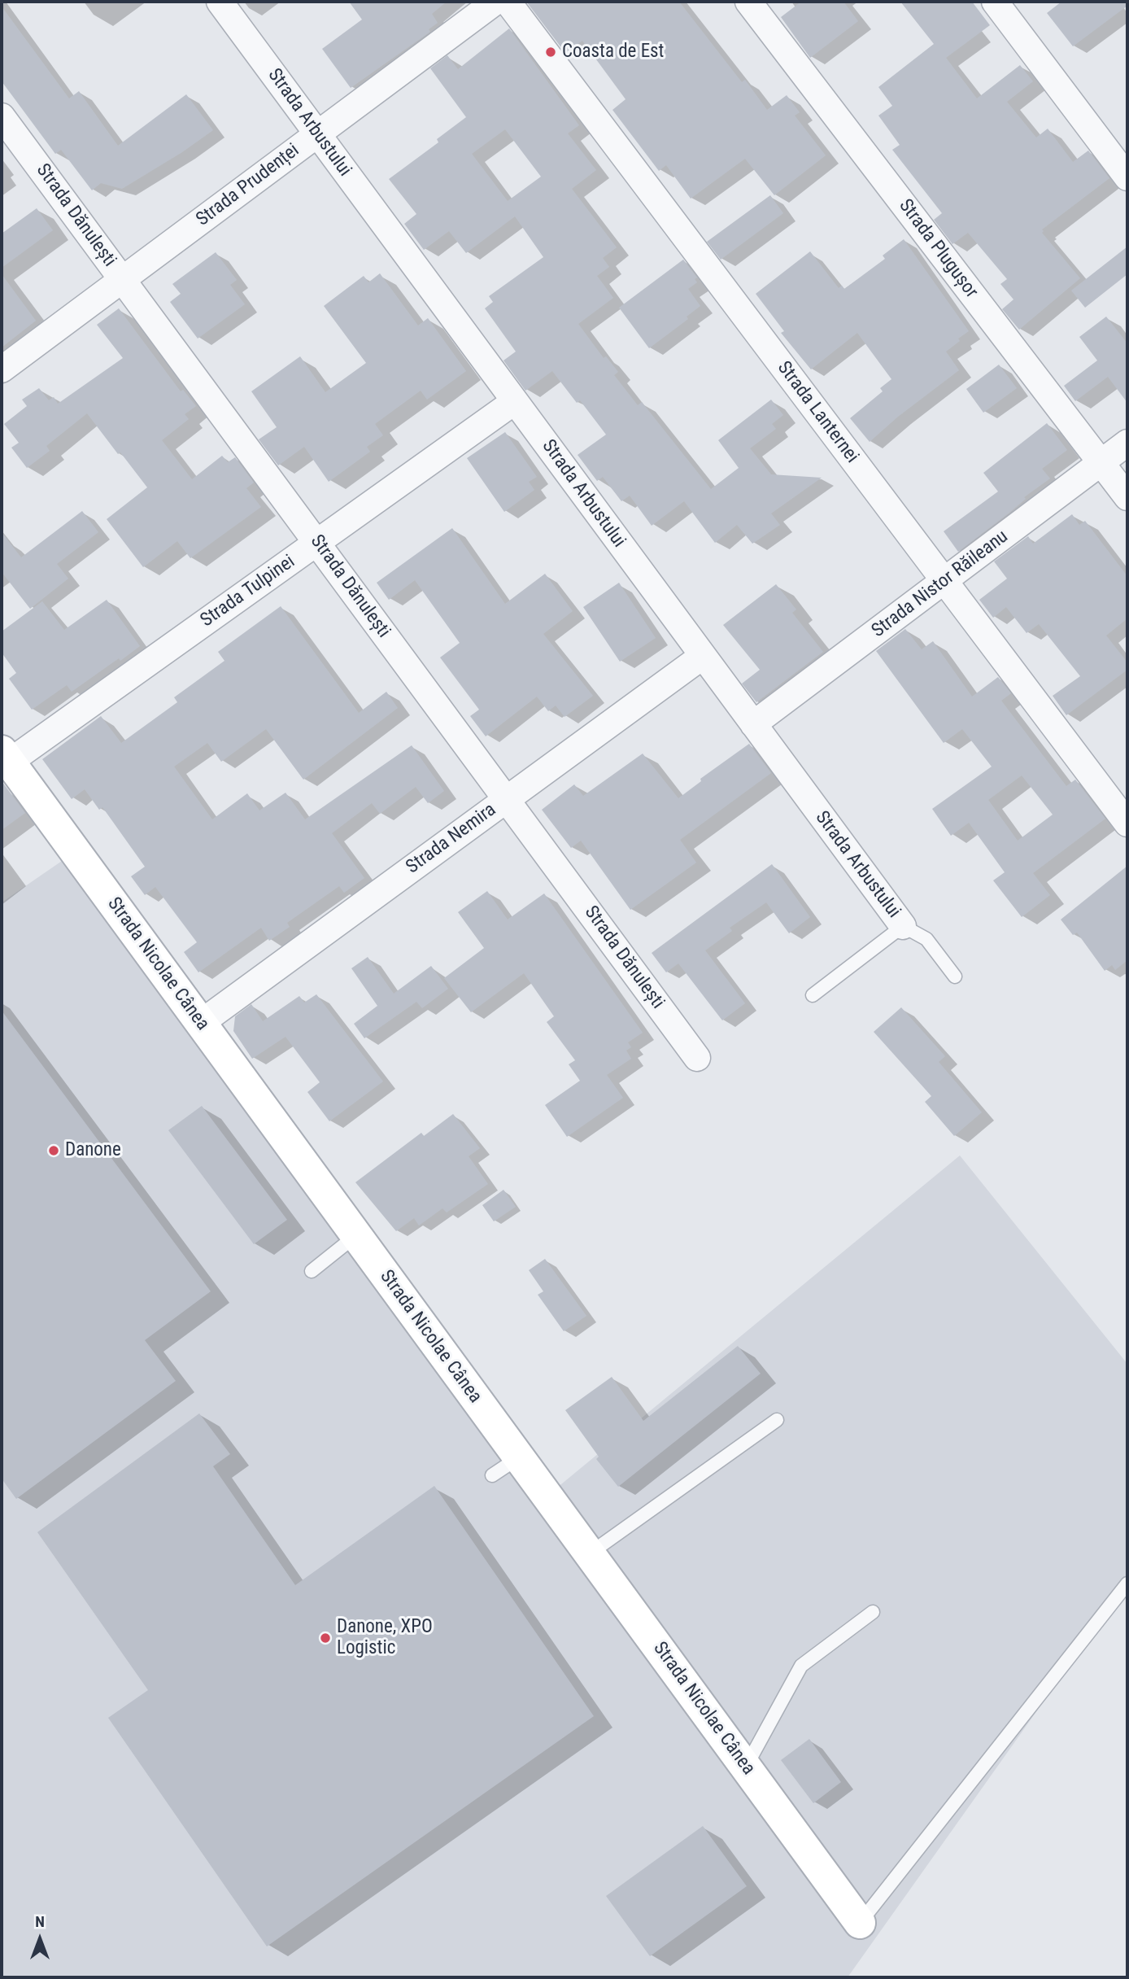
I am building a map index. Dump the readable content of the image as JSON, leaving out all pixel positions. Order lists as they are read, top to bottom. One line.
{"streets":{"street":["Strada Arbustului","Strada Prudenței","Strada Dănulești","Strada Plugușor","Strada Lanternei","Strada Nistor Răileanu","Strada Tulpinei","Strada Nemira","Strada Nicolae Cânea"]},"crossings":[["Strada Arbustului","Strada Prudenței"],["Strada Arbustului","Strada Nistor Răileanu"],["Strada Arbustului","Strada Tulpinei"],["Strada Arbustului","Strada Nemira"],["Strada Prudenței","Strada Dănulești"],["Strada Dănulești","Strada Tulpinei"],["Strada Dănulești","Strada Nemira"],["Strada Plugușor","Strada Nistor Răileanu"],["Strada Lanternei","Strada Nistor Răileanu"],["Strada Tulpinei","Strada Nicolae Cânea"],["Strada Nemira","Strada Nicolae Cânea"]],"places":["Coasta de Est","Danone","Danone, XPO Logistic"],"north":"top"}
